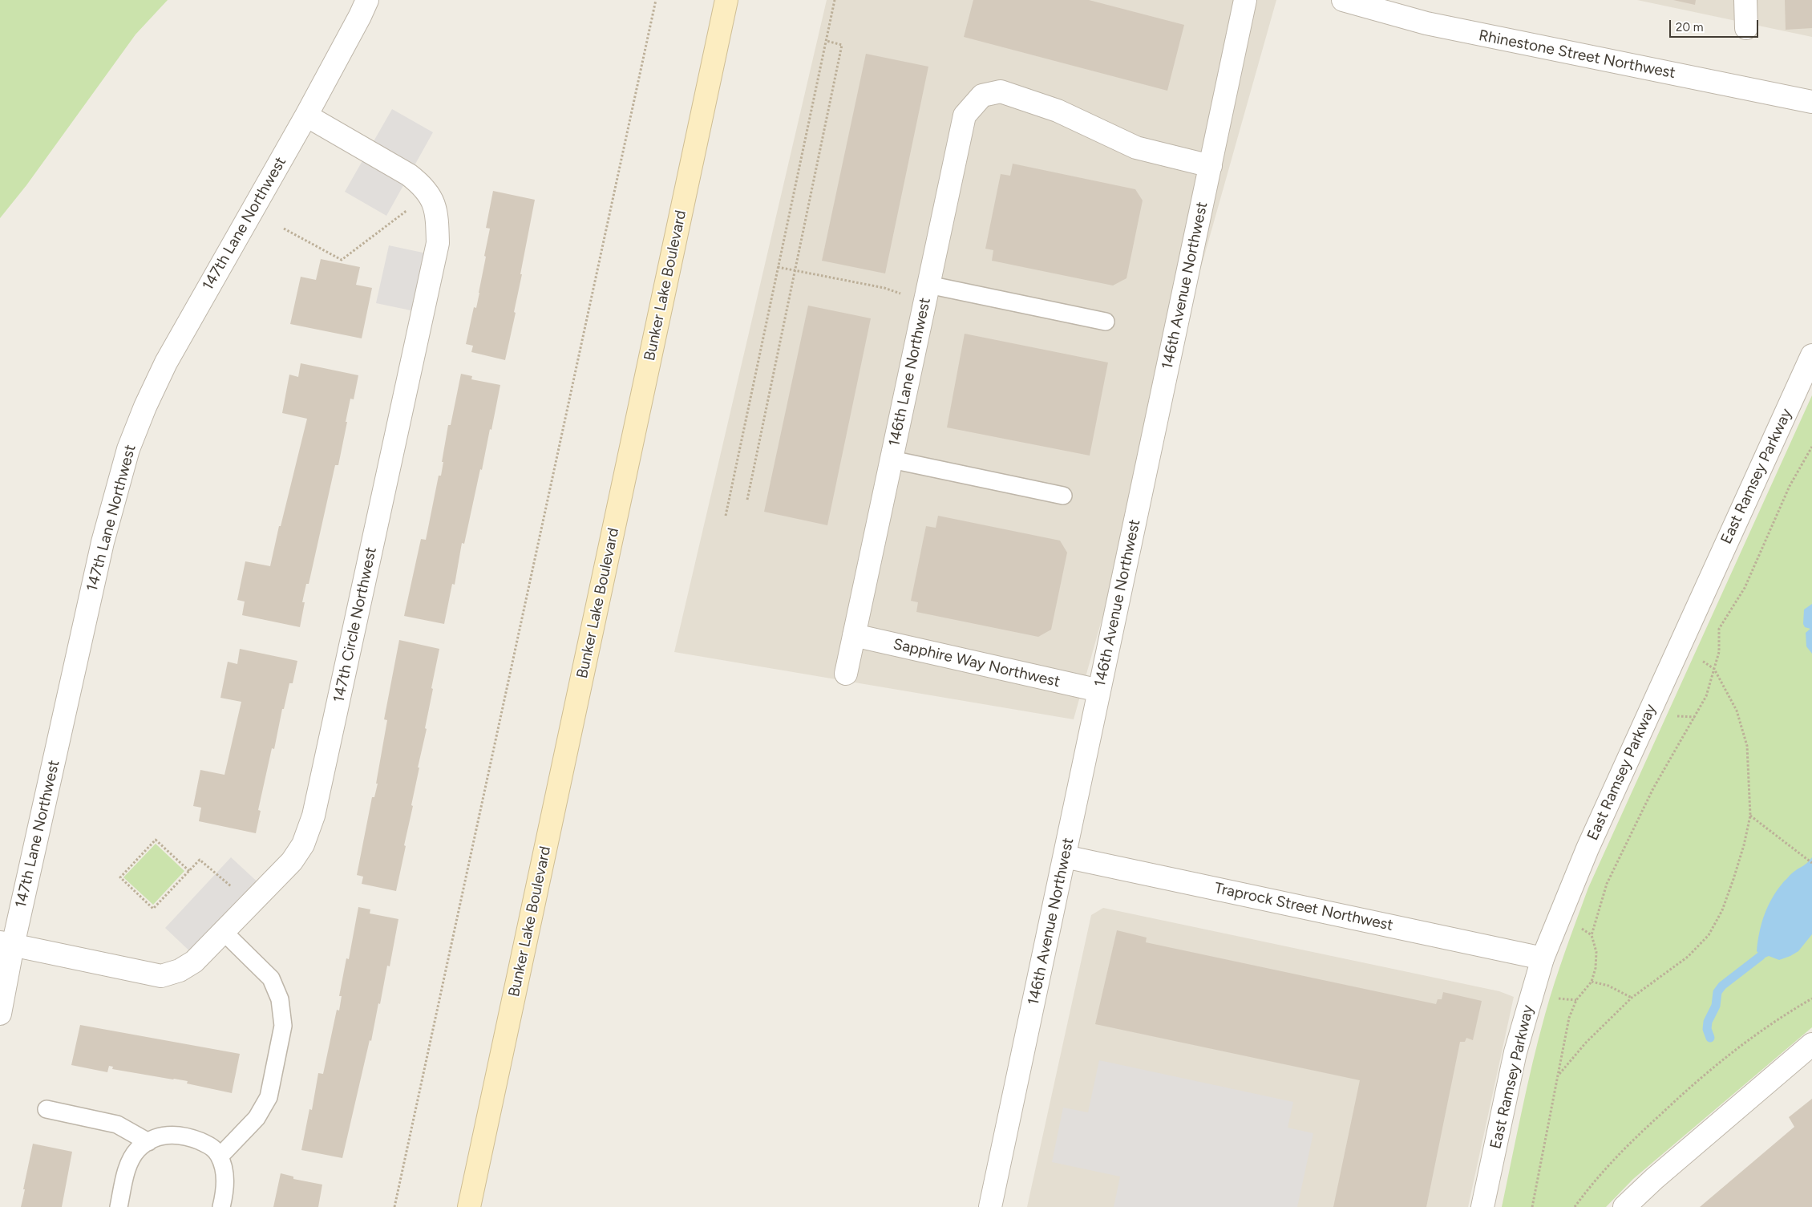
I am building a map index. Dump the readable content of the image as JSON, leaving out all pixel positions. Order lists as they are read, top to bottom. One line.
{"streets":{"main road":["Bunker Lake Boulevard"],"street":["Rhinestone Street Northwest","147th Lane Northwest","146th Avenue Northwest","146th Lane Northwest","East Ramsey Parkway","147th Circle Northwest","Sapphire Way Northwest","Traprock Street Northwest"]},"crossings":[["147th Lane Northwest","147th Circle Northwest"],["146th Avenue Northwest","146th Lane Northwest"],["146th Avenue Northwest","Sapphire Way Northwest"],["146th Avenue Northwest","Traprock Street Northwest"],["146th Lane Northwest","Sapphire Way Northwest"],["East Ramsey Parkway","Traprock Street Northwest"]],"scale_bar":"20 m"}
